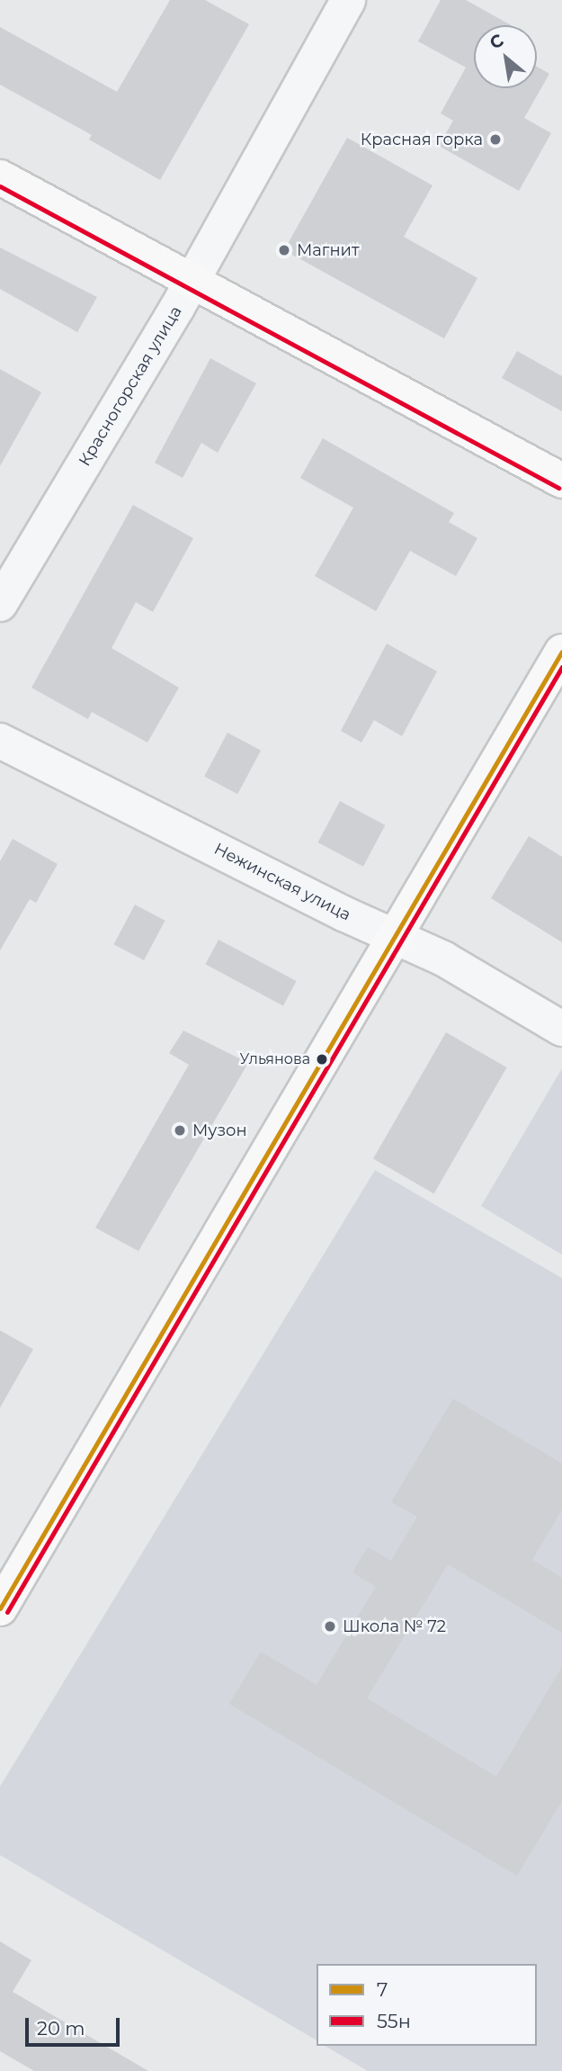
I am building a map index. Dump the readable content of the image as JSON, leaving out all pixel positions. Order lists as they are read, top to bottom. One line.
{"streets":{"street":["Красногорская улица","Нежинская улица"]},"places":["Красная горка","Магнит","Ульянова","Музон","Школа № 72"],"lines":["transit line 55н","transit line 7"],"legend":["7","55н"],"scale_bar":"20 m","north":"top left"}
